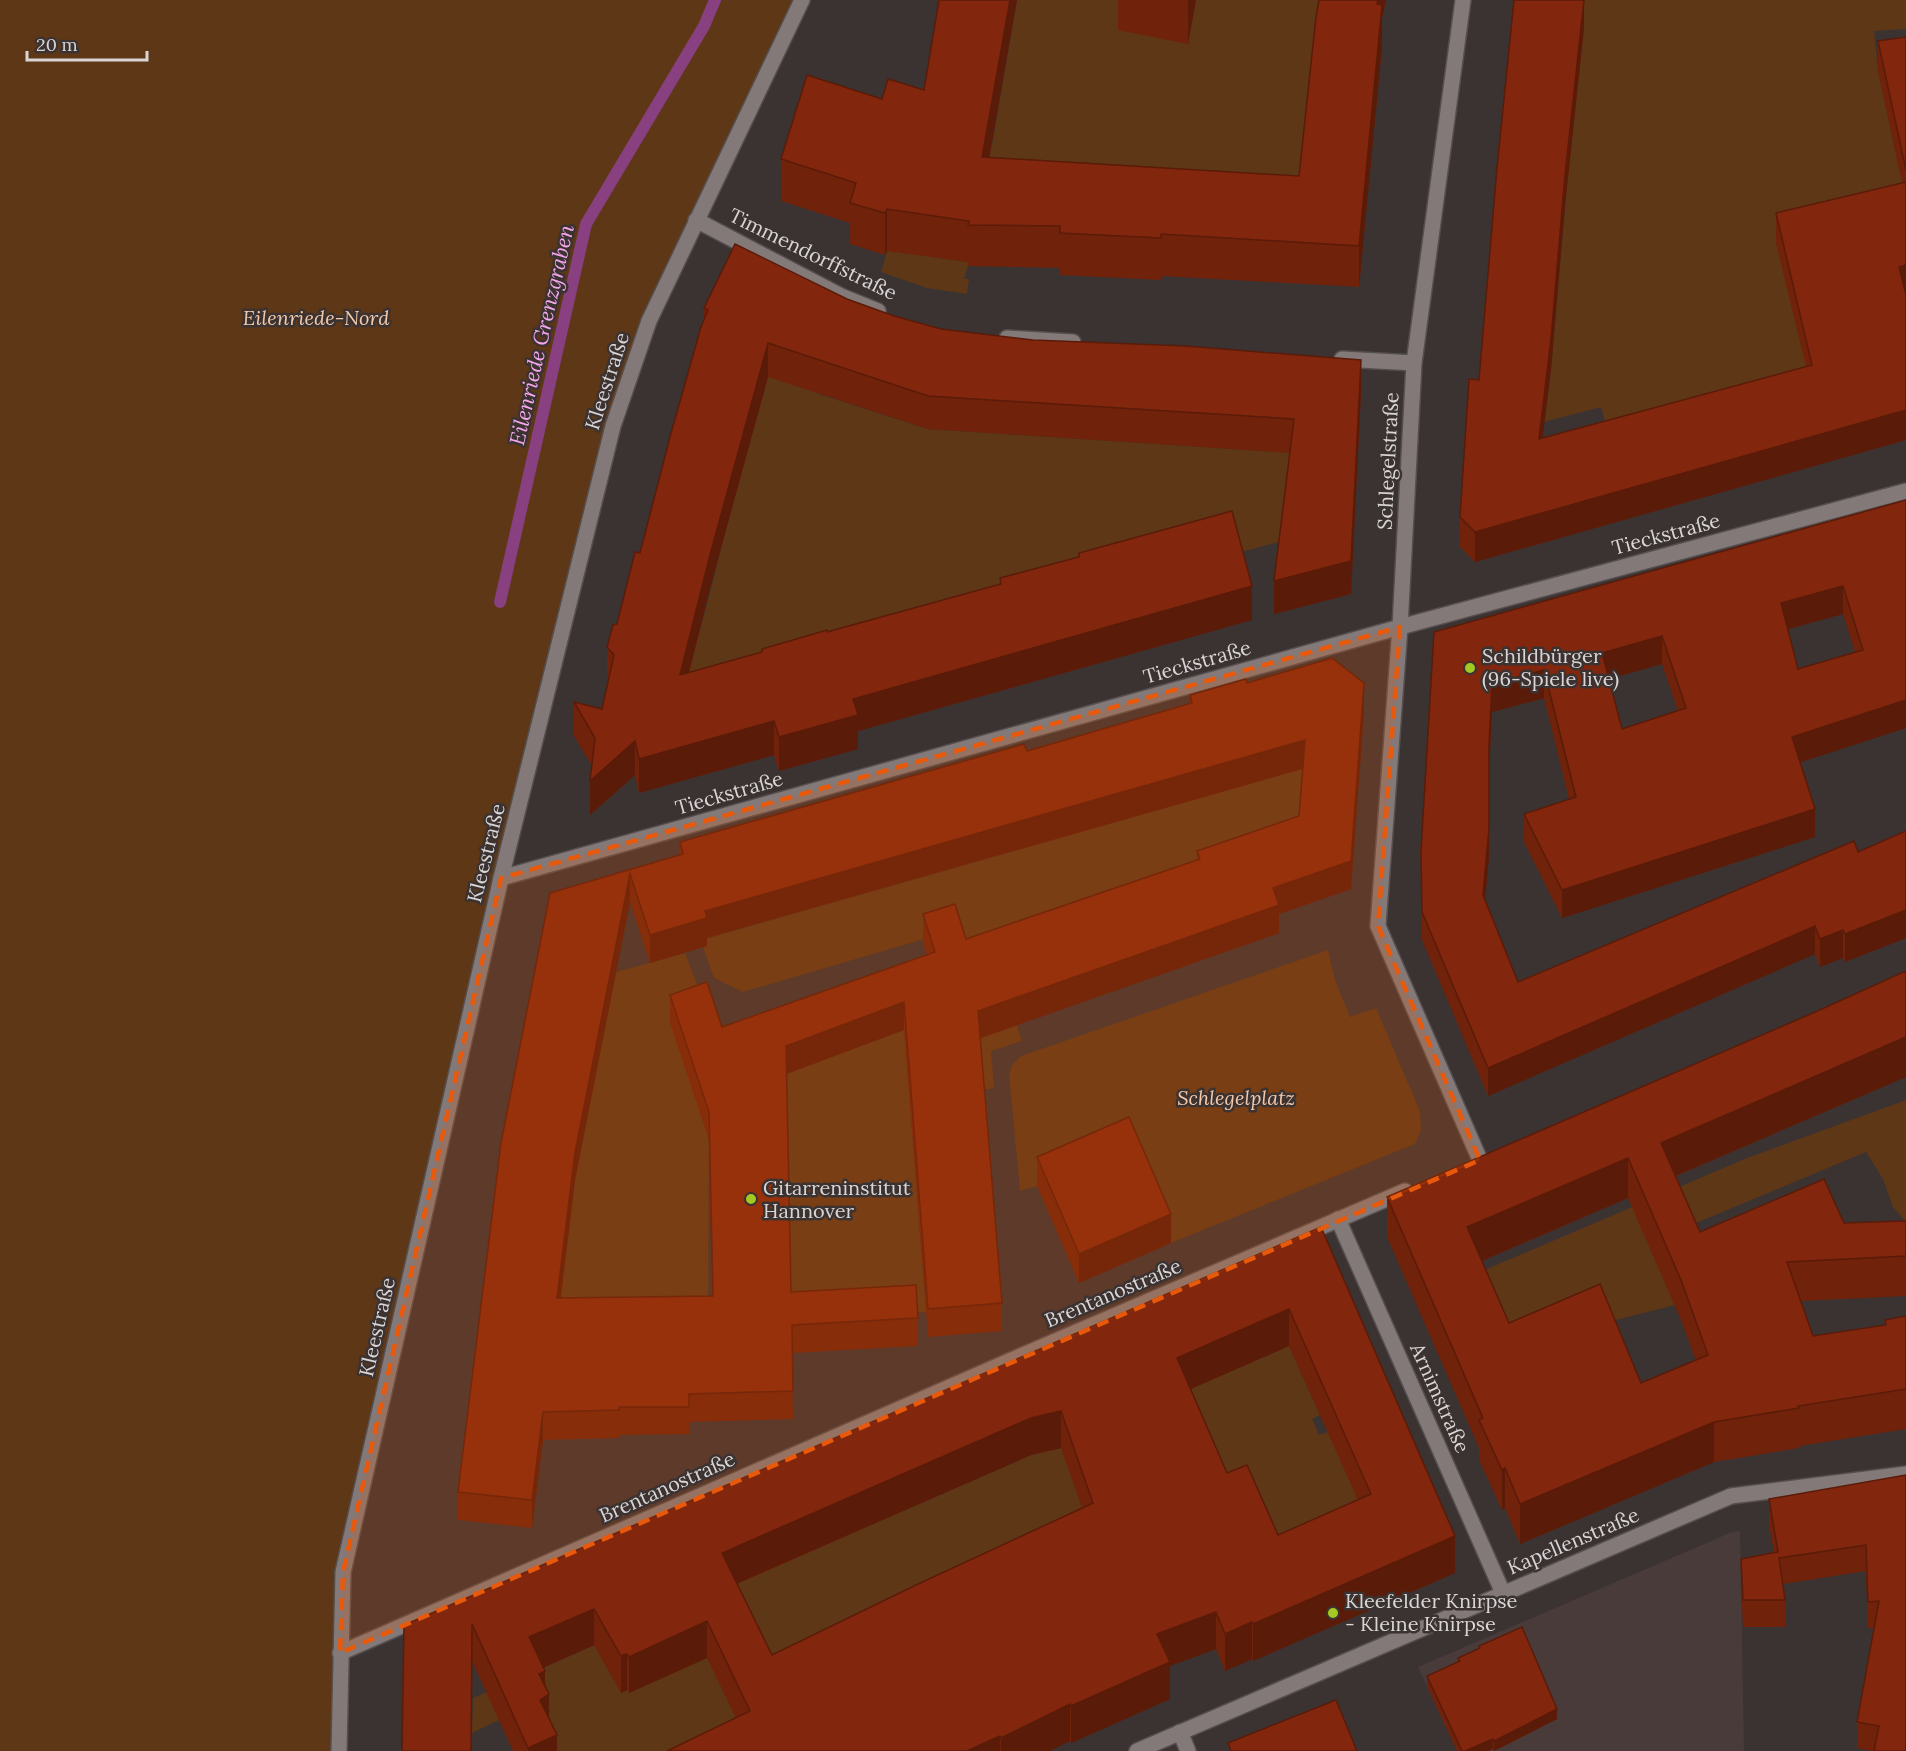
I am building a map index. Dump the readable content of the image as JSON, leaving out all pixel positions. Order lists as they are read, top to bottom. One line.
{"streets":{"street":["Timmendorffstraße","Kleestraße","Schlegelstraße","Tieckstraße","Brentanostraße","Arnimstraße","Kapellenstraße"]},"crossings":[["Timmendorffstraße","Kleestraße"],["Kleestraße","Tieckstraße"],["Kleestraße","Brentanostraße"],["Schlegelstraße","Tieckstraße"],["Brentanostraße","Arnimstraße"],["Arnimstraße","Kapellenstraße"]],"water":["Eilenriede Grenzgraben"],"parks":["Eilenriede-Nord","Schlegelplatz"],"places":["Schildbürger (96-Spiele live)","Gitarreninstitut Hannover","Kleefelder Knirpse - Kleine Knirpse"],"scale_bar":"20 m"}
